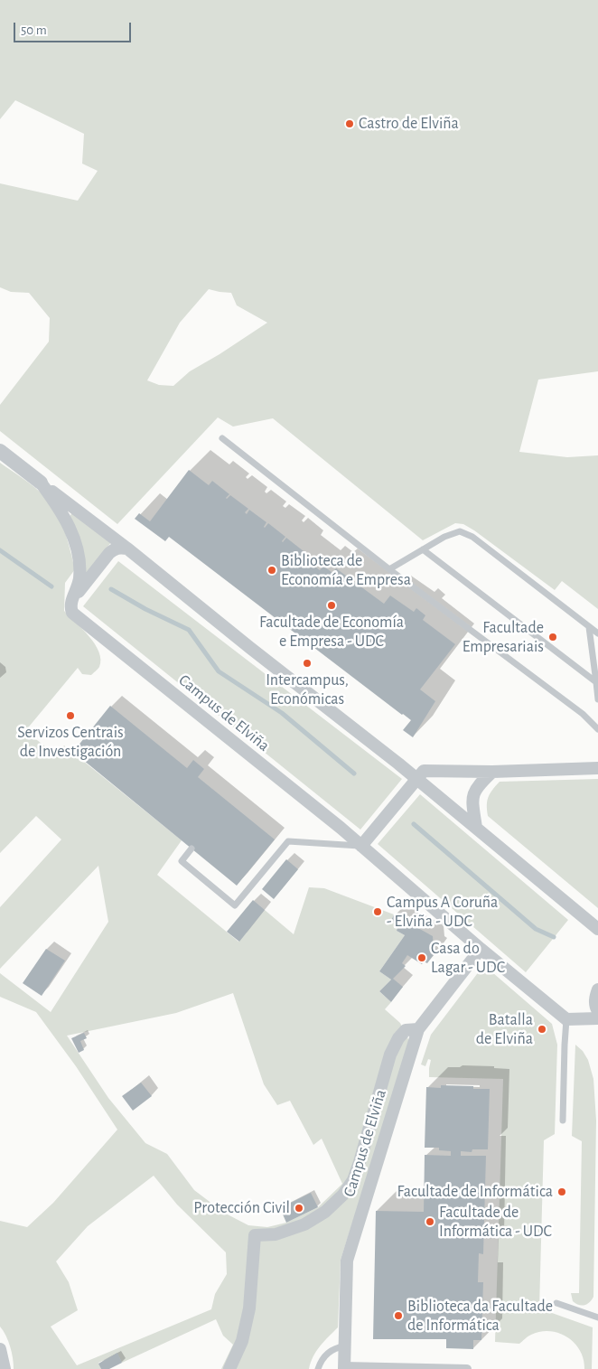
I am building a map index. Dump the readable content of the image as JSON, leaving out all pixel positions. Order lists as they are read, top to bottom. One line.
{"streets":{"street":["Campus de Elviña"]},"places":["Castro de Elviña","Biblioteca de Economía e Empresa","Facultade de Economía e Empresa - UDC","Facultade Empresariais","Intercampus, Económicas","Servizos Centrais de Investigación","Campus A Coruña - Elviña - UDC","Casa do Lagar - UDC","Batalla de Elviña","Facultade de Informática","Protección Civil","Facultade de Informática - UDC","Biblioteca da Facultade de Informática"],"scale_bar":"50 m"}
